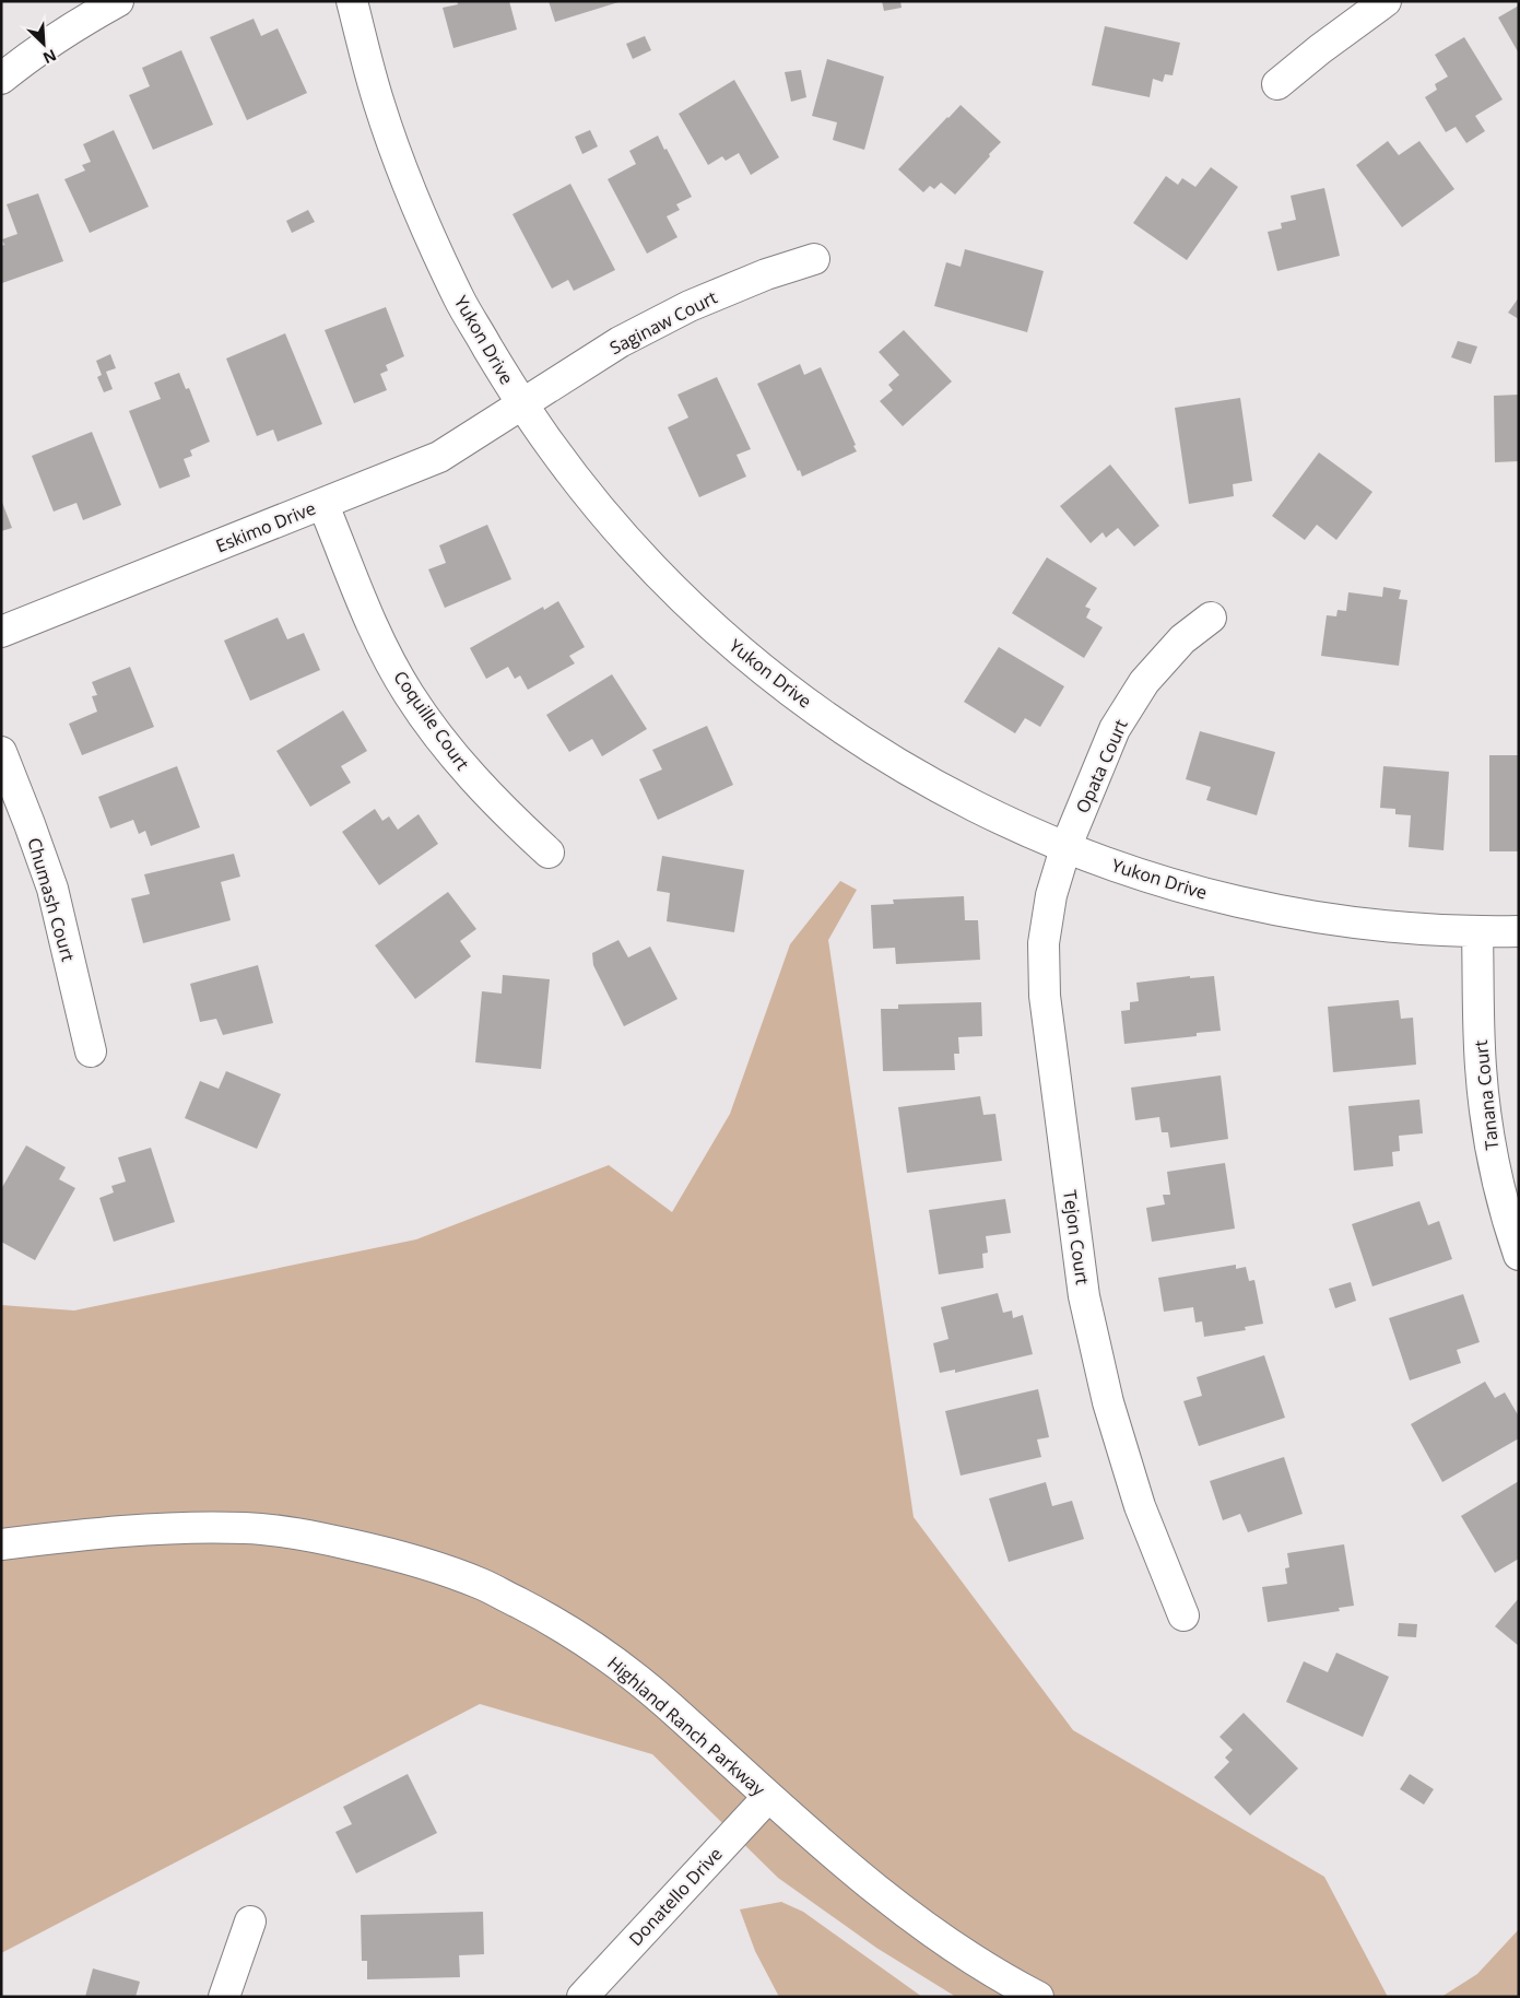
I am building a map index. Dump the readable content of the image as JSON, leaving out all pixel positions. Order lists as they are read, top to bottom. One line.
{"streets":{"street":["Saginaw Court","Yukon Drive","Eskimo Drive","Coquille Court","Opata Court","Chumash Court","Tanana Court","Tejon Court","Highland Ranch Parkway","Donatello Drive"]},"crossings":[["Saginaw Court","Yukon Drive"],["Saginaw Court","Eskimo Drive"],["Yukon Drive","Eskimo Drive"],["Yukon Drive","Opata Court"],["Yukon Drive","Tanana Court"],["Yukon Drive","Tejon Court"],["Eskimo Drive","Coquille Court"],["Opata Court","Tejon Court"],["Highland Ranch Parkway","Donatello Drive"]],"north":"bottom right"}
